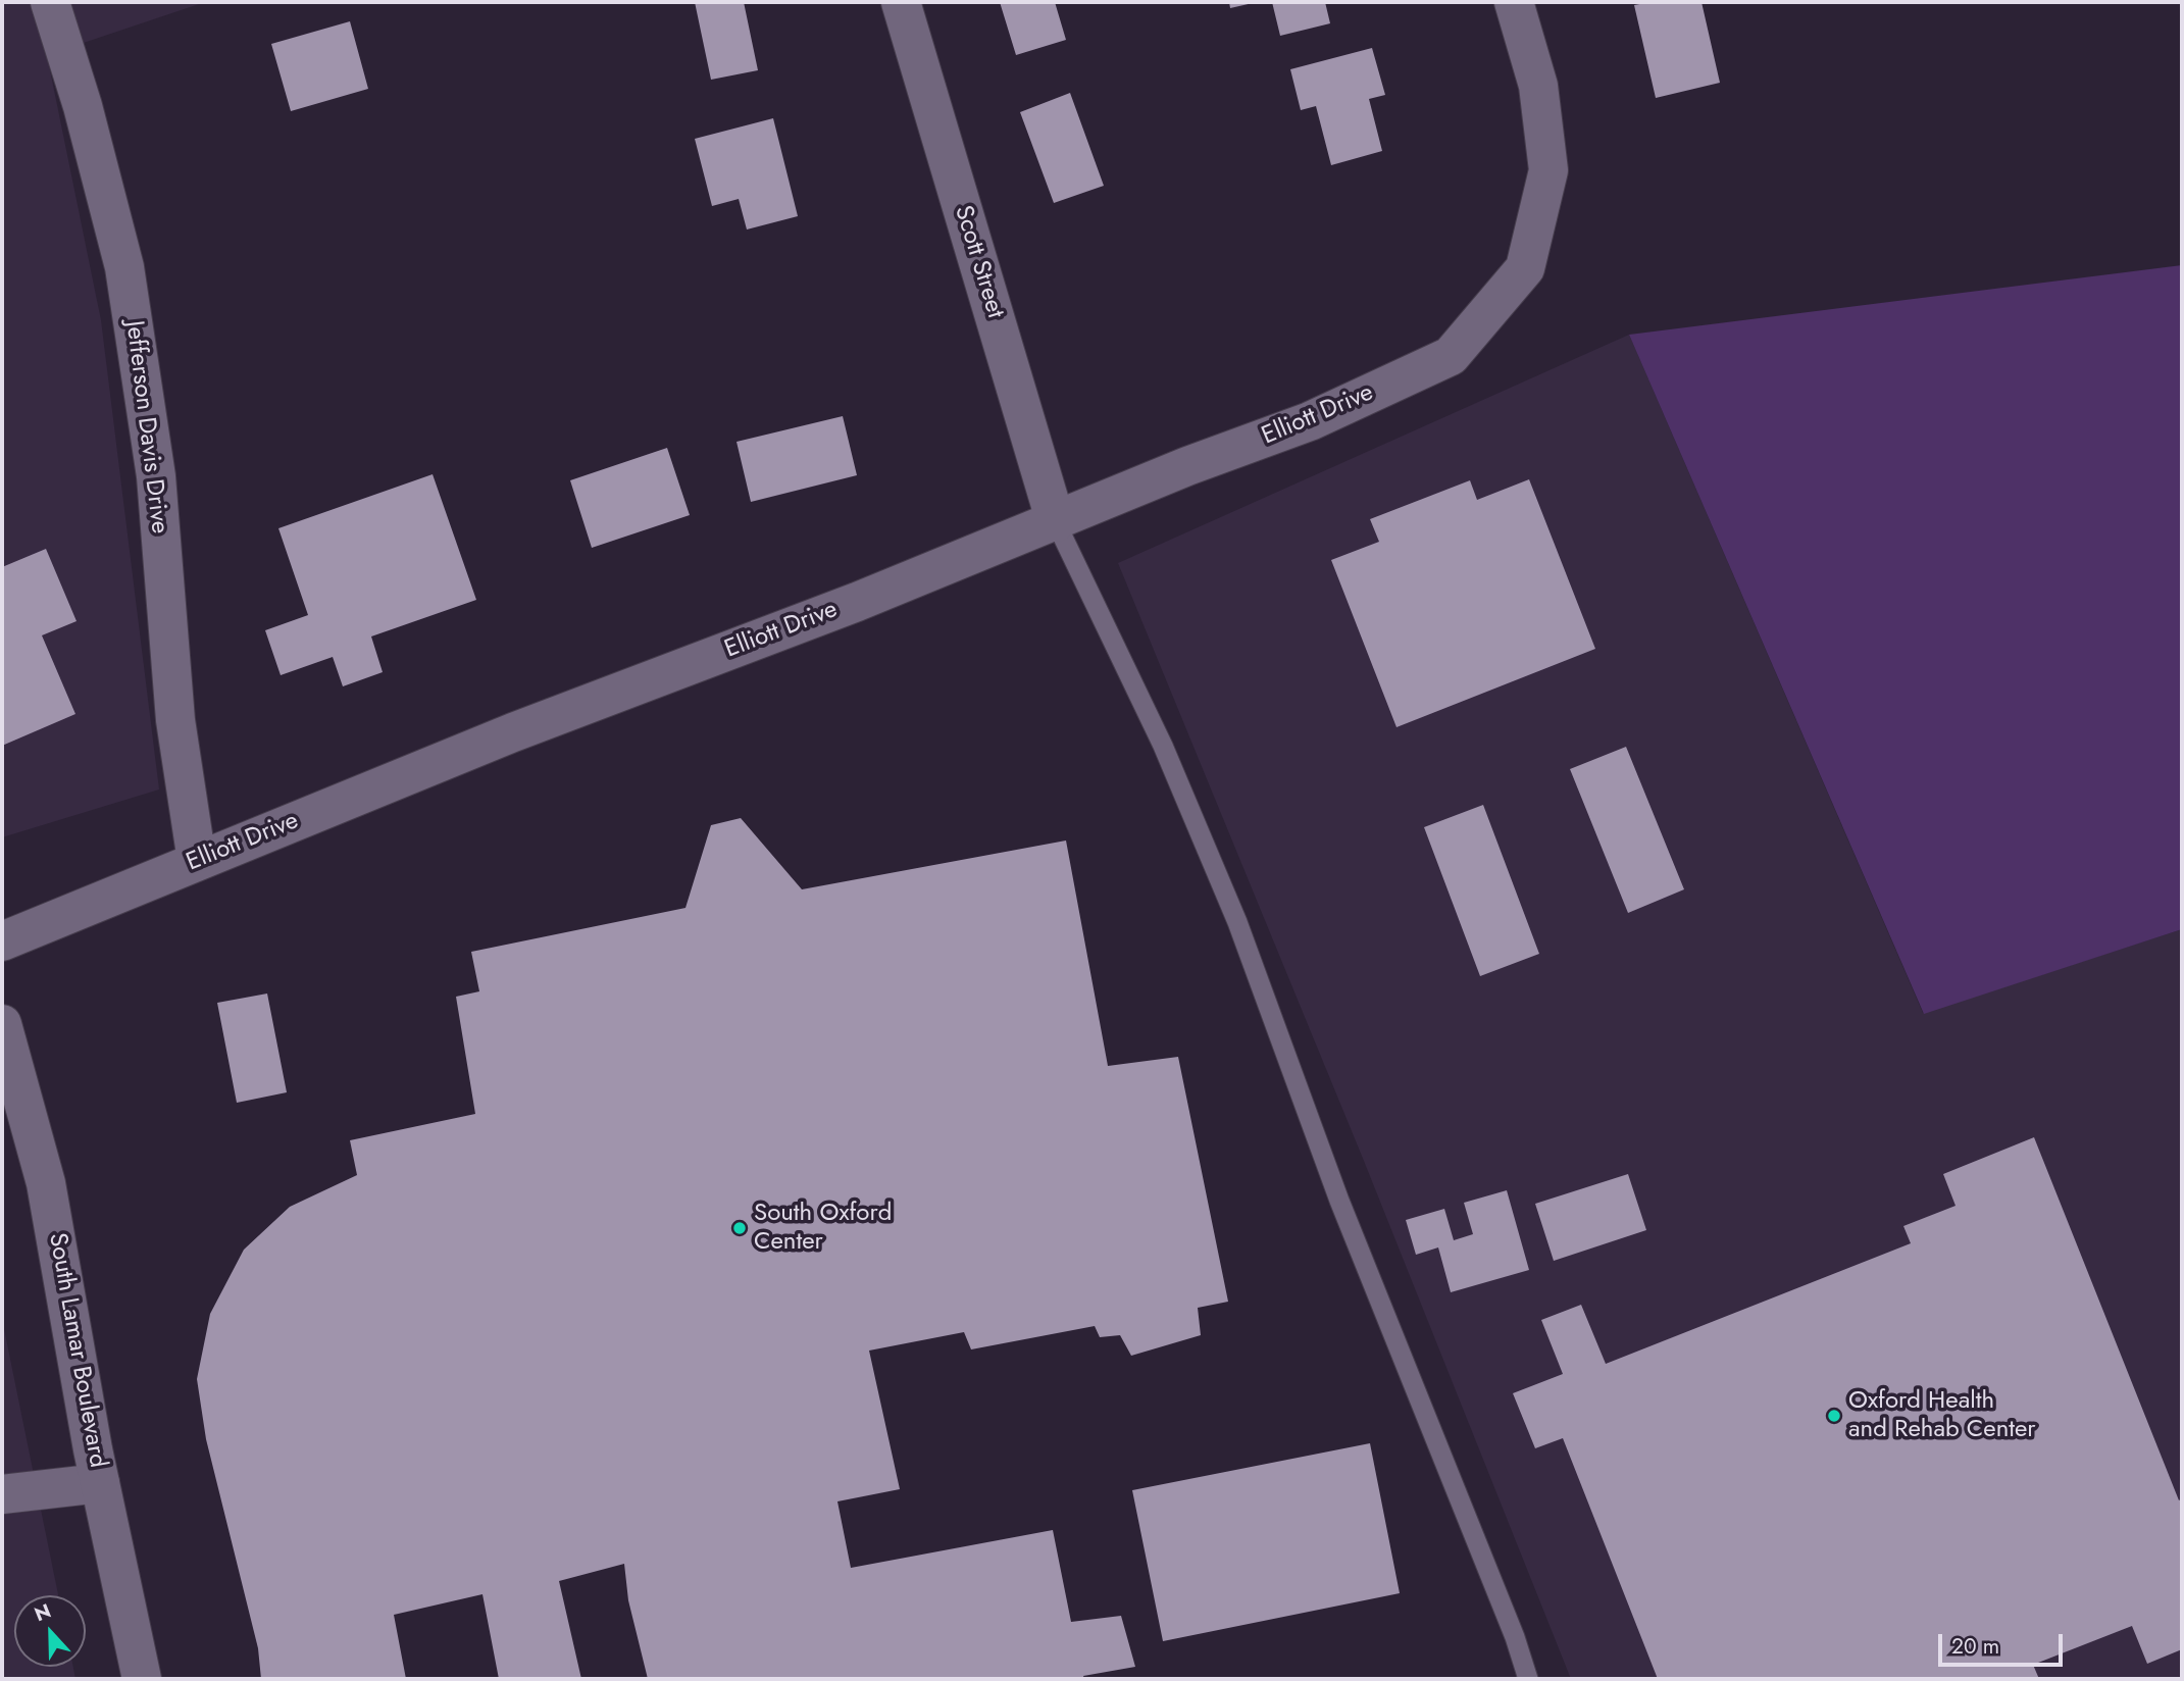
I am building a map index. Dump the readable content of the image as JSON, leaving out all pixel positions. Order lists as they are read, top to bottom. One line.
{"streets":{"street":["Scott Street","Elliott Drive","Jefferson Davis Drive","South Lamar Boulevard"]},"crossings":[["Scott Street","Elliott Drive"],["Elliott Drive","Jefferson Davis Drive"]],"places":["South Oxford Center","Oxford Health and Rehab Center"],"scale_bar":"20 m","north":"top"}
